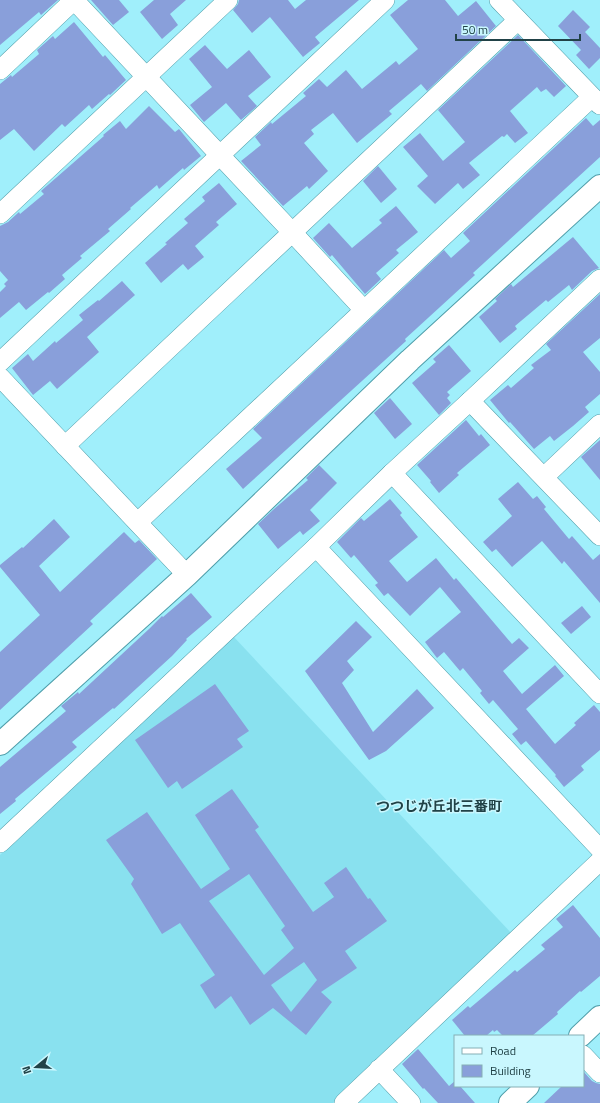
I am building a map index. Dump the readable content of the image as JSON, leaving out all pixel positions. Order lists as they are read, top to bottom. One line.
{"districts":["つつじが丘北三番町"],"legend":["Road","Building"],"scale_bar":"50 m","north":"left"}
